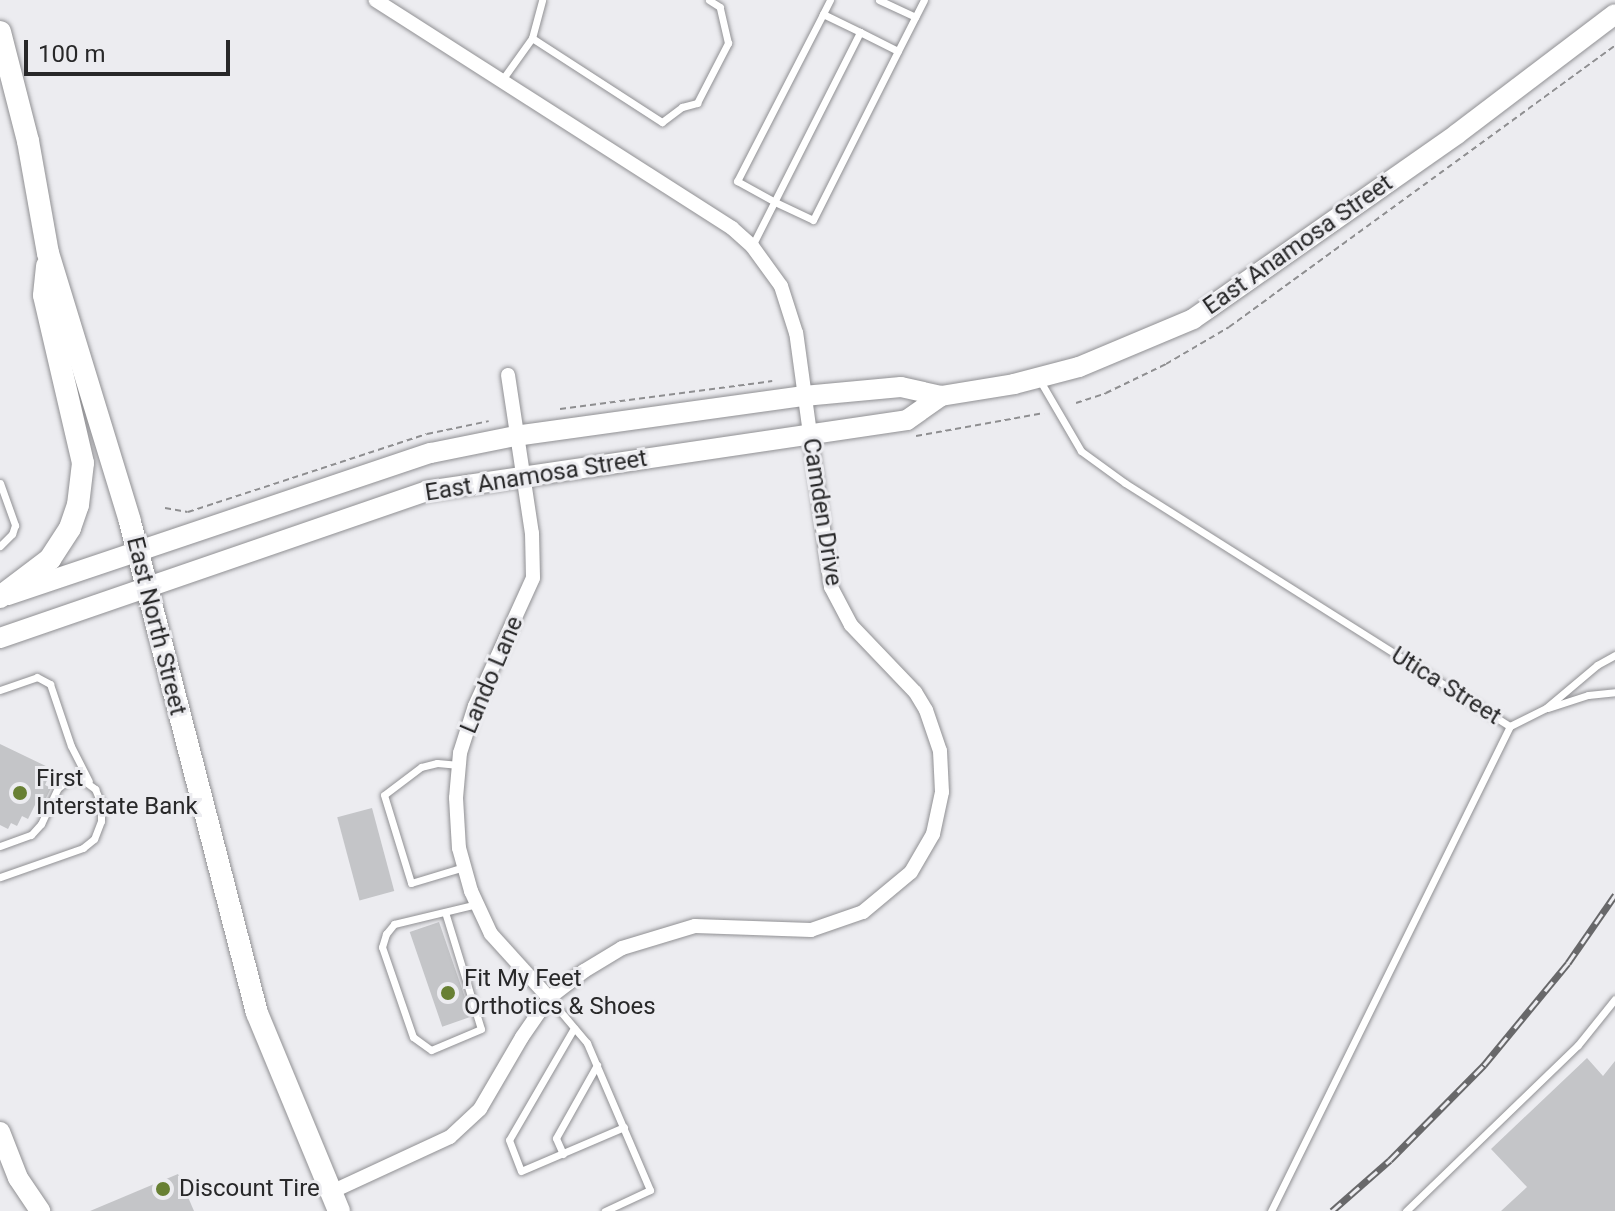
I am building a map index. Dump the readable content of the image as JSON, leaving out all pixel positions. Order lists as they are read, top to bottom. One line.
{"streets":{"main road":["East Anamosa Street","East North Street"],"street":["Camden Drive","Lando Lane"],"lane":["Utica Street"]},"crossings":[["East Anamosa Street","Camden Drive"],["East Anamosa Street","East North Street"],["East Anamosa Street","Lando Lane"],["East Anamosa Street","Utica Street"],["Camden Drive","East North Street"],["Camden Drive","Lando Lane"]],"places":["First Interstate Bank","Fit My Feet Orthotics & Shoes","Discount Tire"],"scale_bar":"100 m"}
